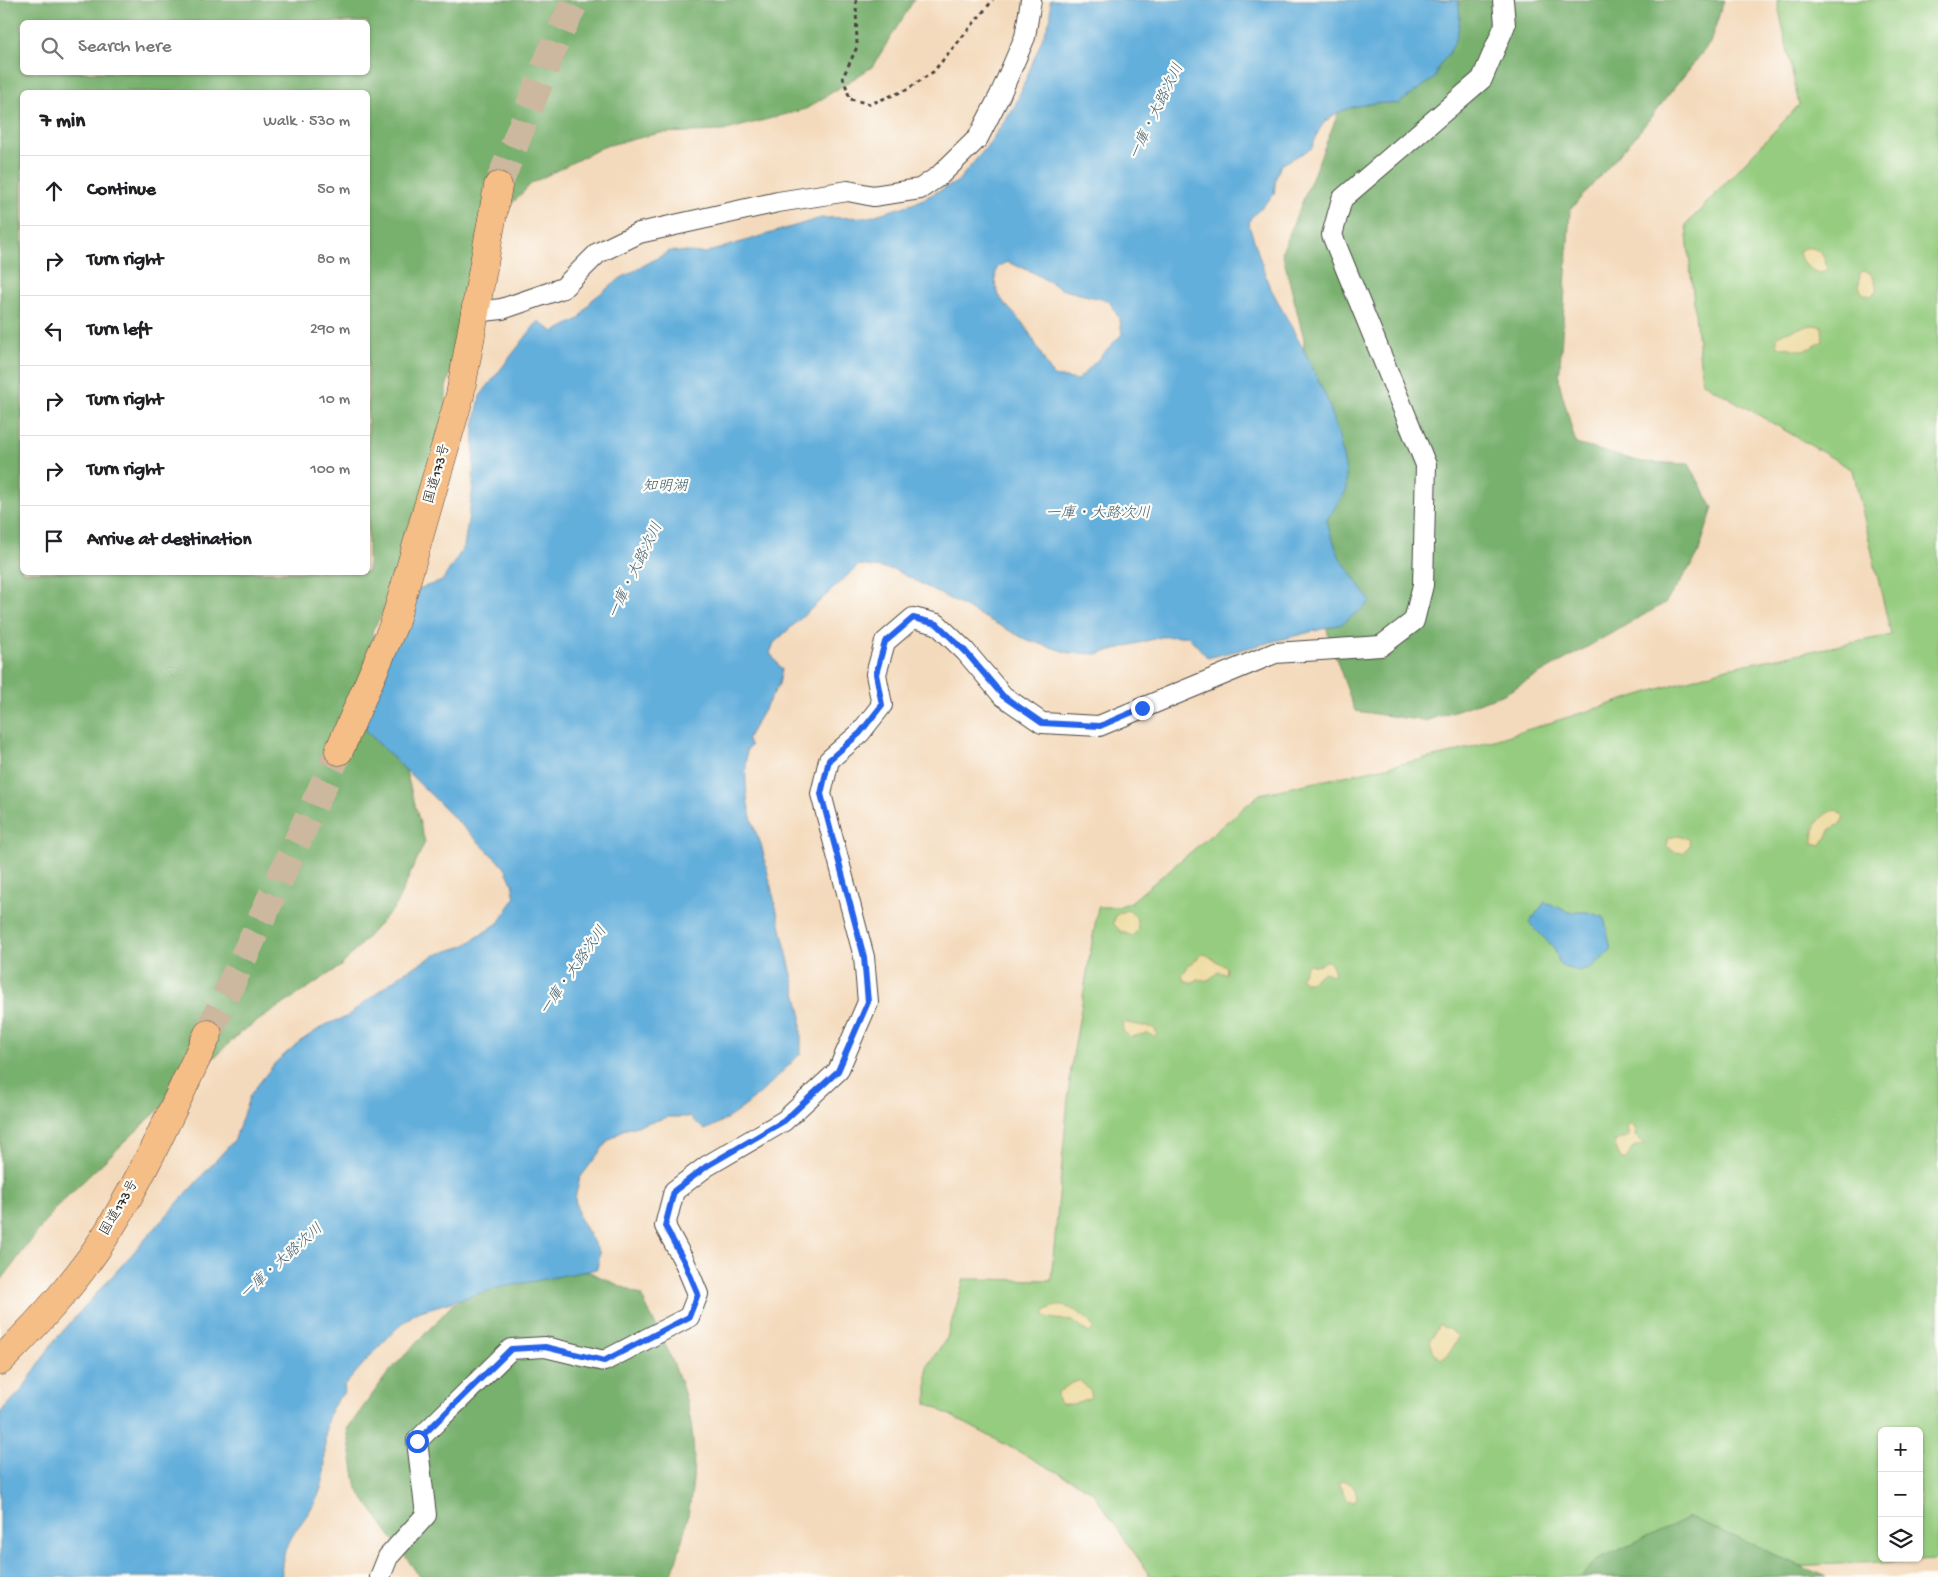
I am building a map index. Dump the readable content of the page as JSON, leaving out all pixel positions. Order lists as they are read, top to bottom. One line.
{"streets":{"highway":["国道173号"]},"water":["一庫・大路次川","知明湖"],"page":{"search":"Search here","heading":["7 min","Walk · 530 m"],"list":[["Continue","50 m"],["Turn right","80 m"],["Turn left","290 m"],["Turn right","10 m"],["Turn right","100 m"],"Arrive at destination"],"map_buttons":["+","−"]}}
